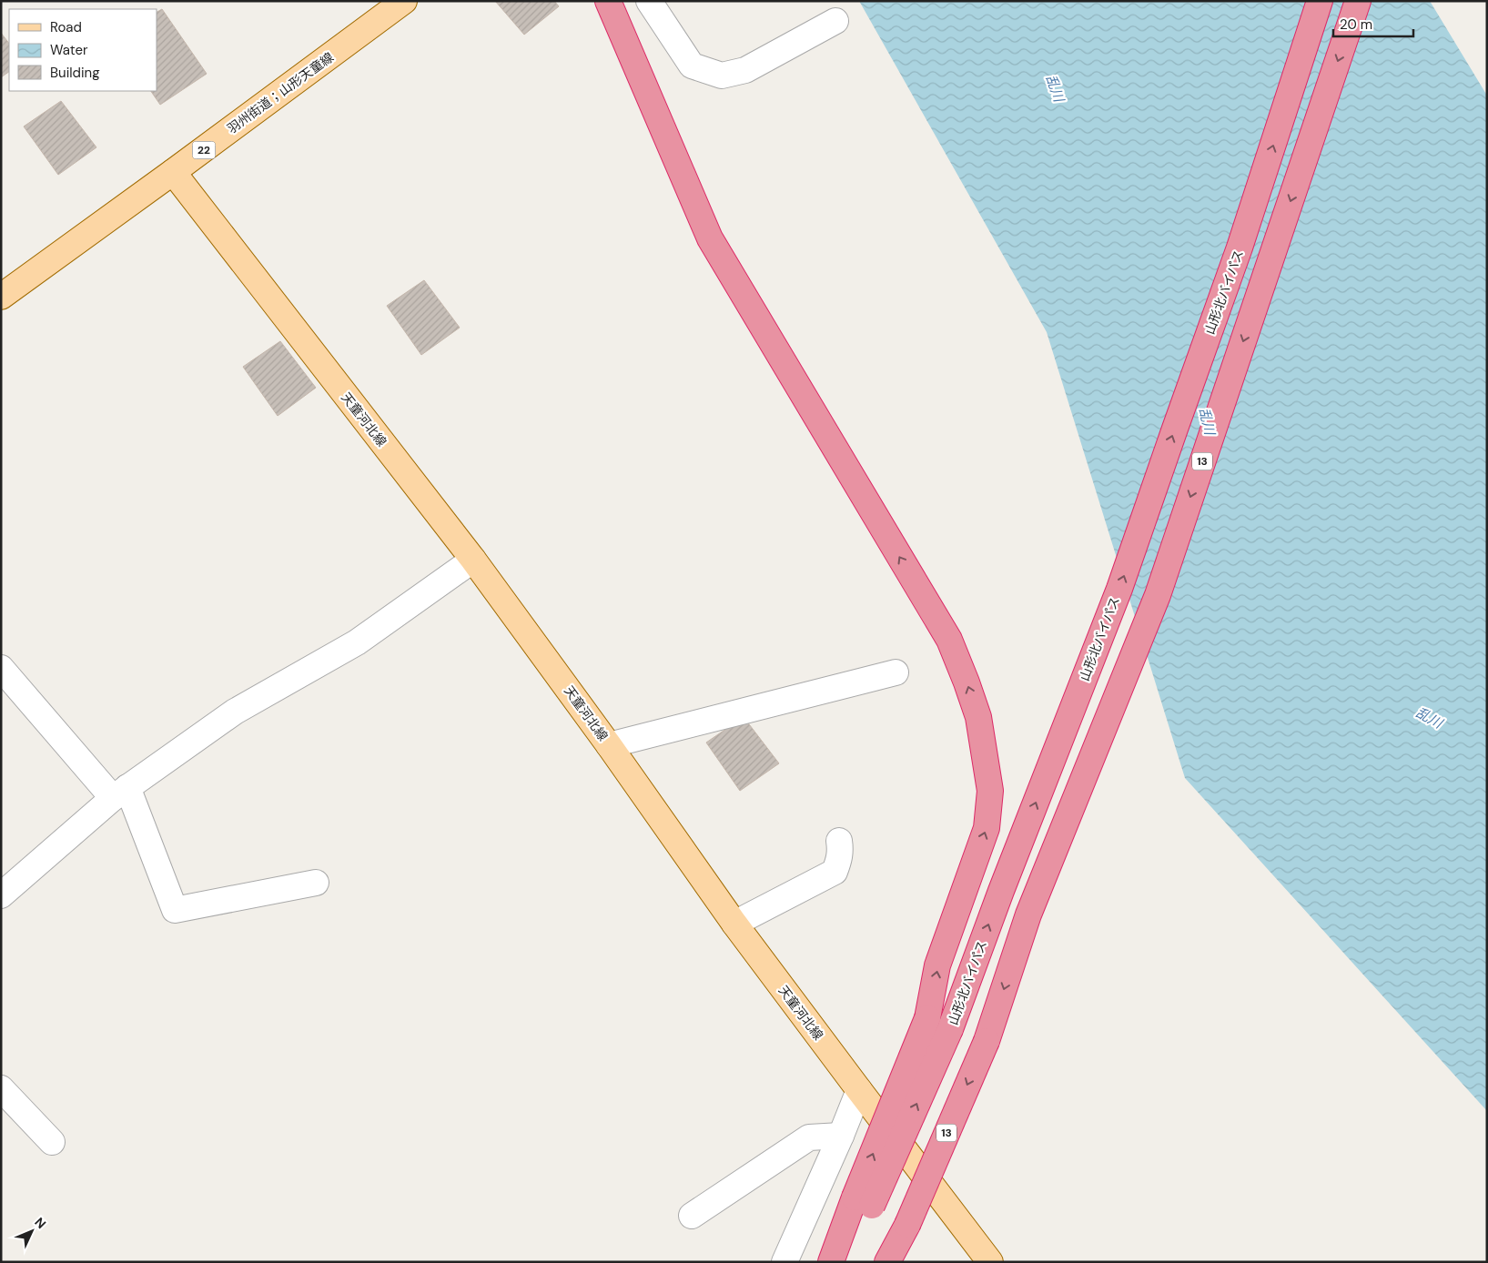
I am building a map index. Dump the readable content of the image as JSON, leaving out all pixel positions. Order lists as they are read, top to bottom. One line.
{"streets":{"highway":["山形北バイパス","13"],"main road":["羽州街道；山形天童線","22","天童河北線"]},"crossings":[["羽州街道；山形天童線","天童河北線"]],"water":["乱川"],"legend":["Road","Water","Building"],"scale_bar":"20 m","north":"top right"}
